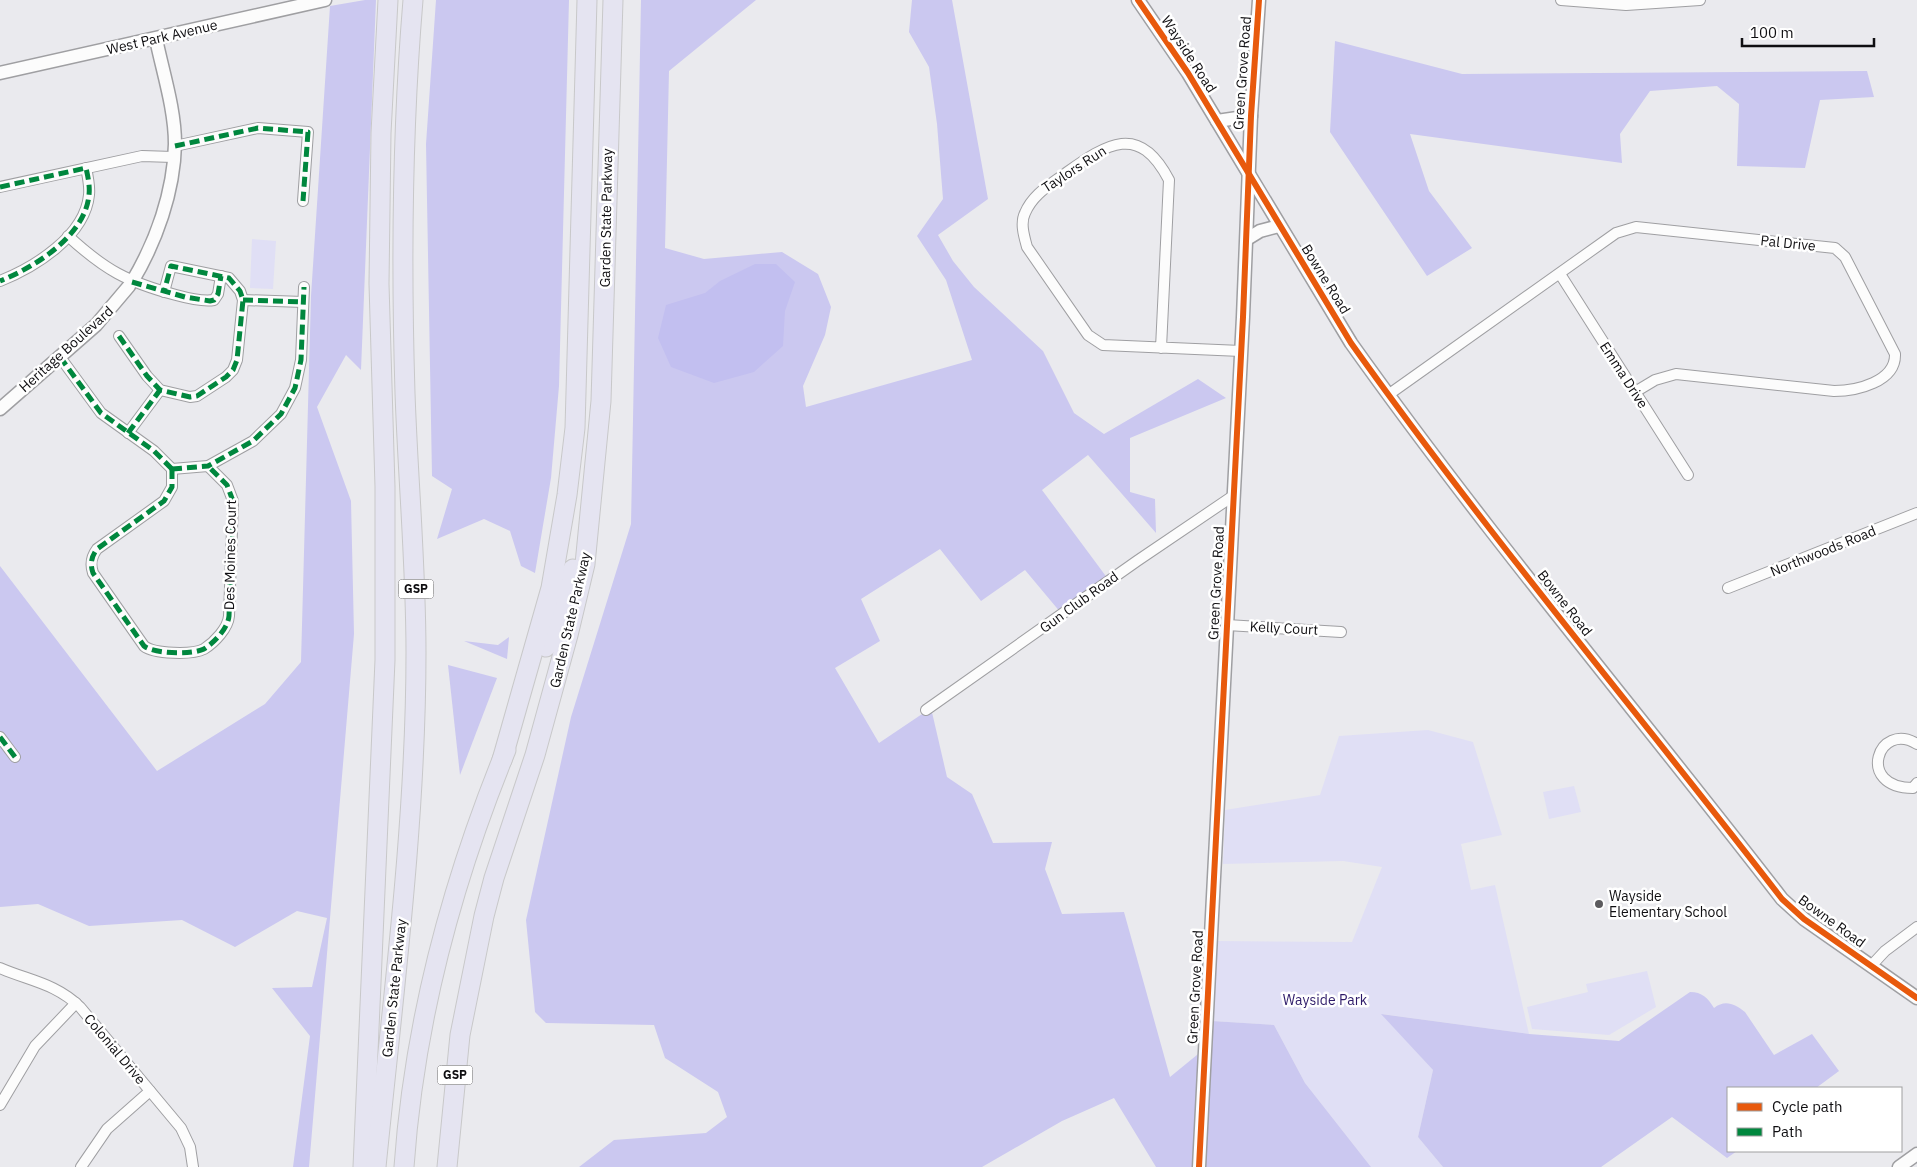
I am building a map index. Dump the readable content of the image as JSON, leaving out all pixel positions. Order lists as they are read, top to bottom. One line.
{"streets":{"highway":["Garden State Parkway","GSP"],"street":["West Park Avenue","Wayside Road","Green Grove Road","Taylors Run","Pal Drive","Bowne Road","Heritage Boulevard","Emma Drive","Northwoods Road","Des Moines Court","Gun Club Road","Kelly Court","Colonial Drive"]},"crossings":[["West Park Avenue","Heritage Boulevard"],["Wayside Road","Green Grove Road"],["Wayside Road","Bowne Road"],["Green Grove Road","Taylors Run"],["Green Grove Road","Bowne Road"],["Green Grove Road","Gun Club Road"],["Green Grove Road","Kelly Court"],["Pal Drive","Bowne Road"],["Pal Drive","Emma Drive"]],"parks":["Wayside Park"],"places":["Wayside Elementary School"],"legend":["Cycle path","Path"],"scale_bar":"100 m"}
